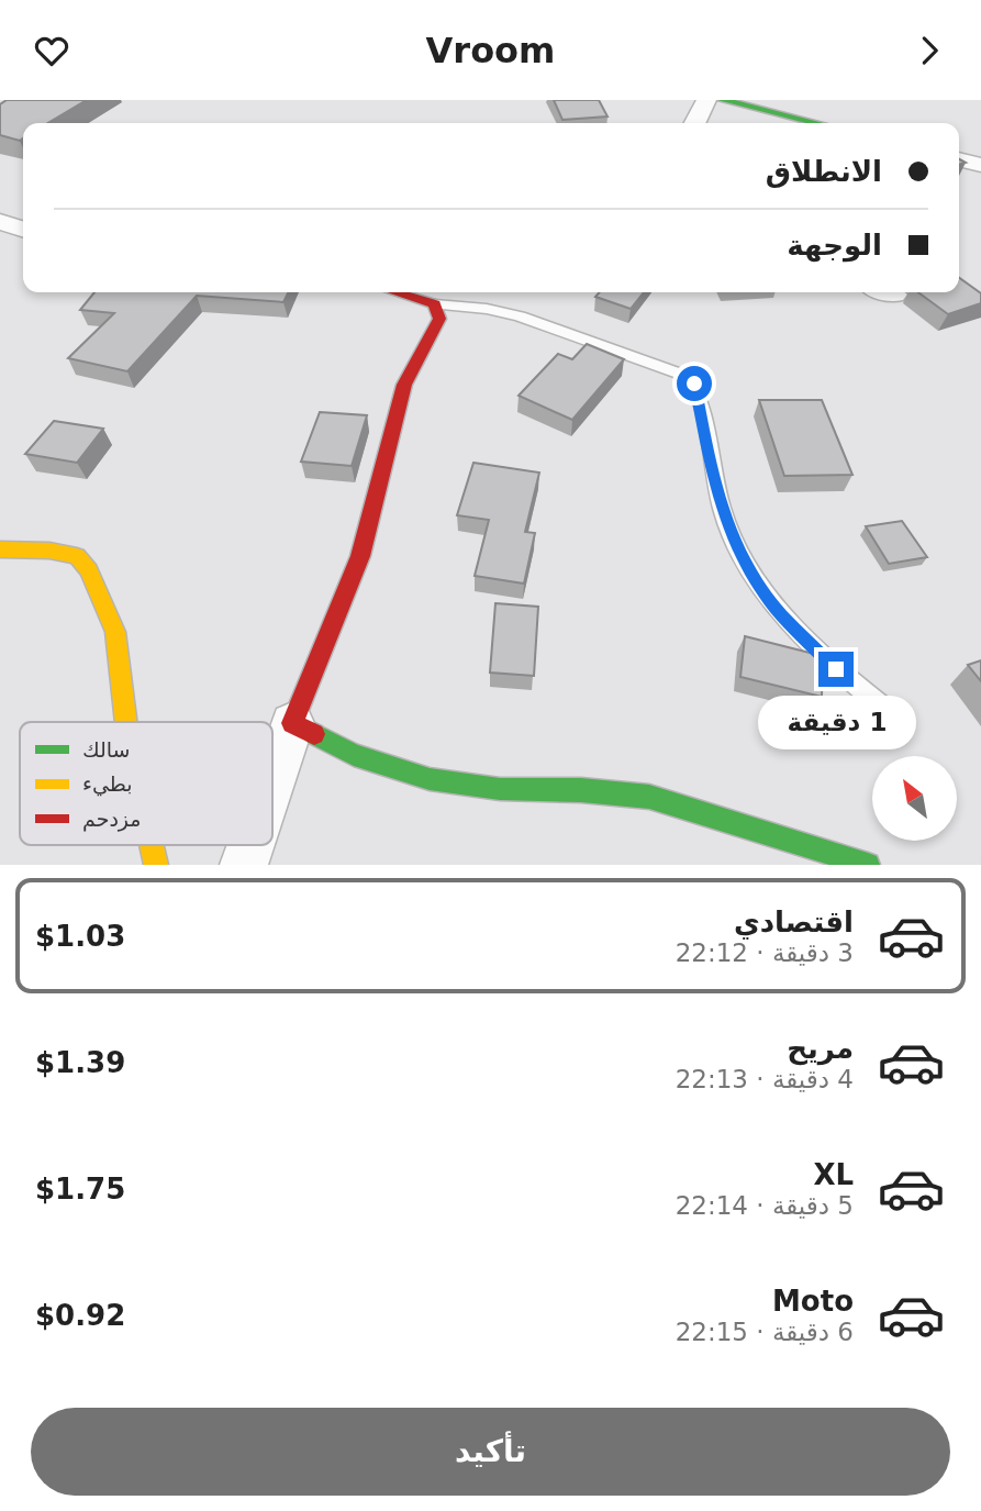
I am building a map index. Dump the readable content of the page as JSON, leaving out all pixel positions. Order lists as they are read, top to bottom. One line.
{"legend":["سالك","بطيء","مزدحم"],"north":"top left","page":{"header":"Vroom","banner":["الانطلاق","الوجهة"],"bubble":"1 دقيقة","list":[{"name":"اقتصادي","note":"3 دقيقة · 22:12","value":"$1.03"},{"name":"مريح","note":"4 دقيقة · 22:13","value":"$1.39"},{"name":"XL","note":"5 دقيقة · 22:14","value":"$1.75"},{"name":"Moto","note":"6 دقيقة · 22:15","value":"$0.92"}],"buttons":"تأكيد"}}
